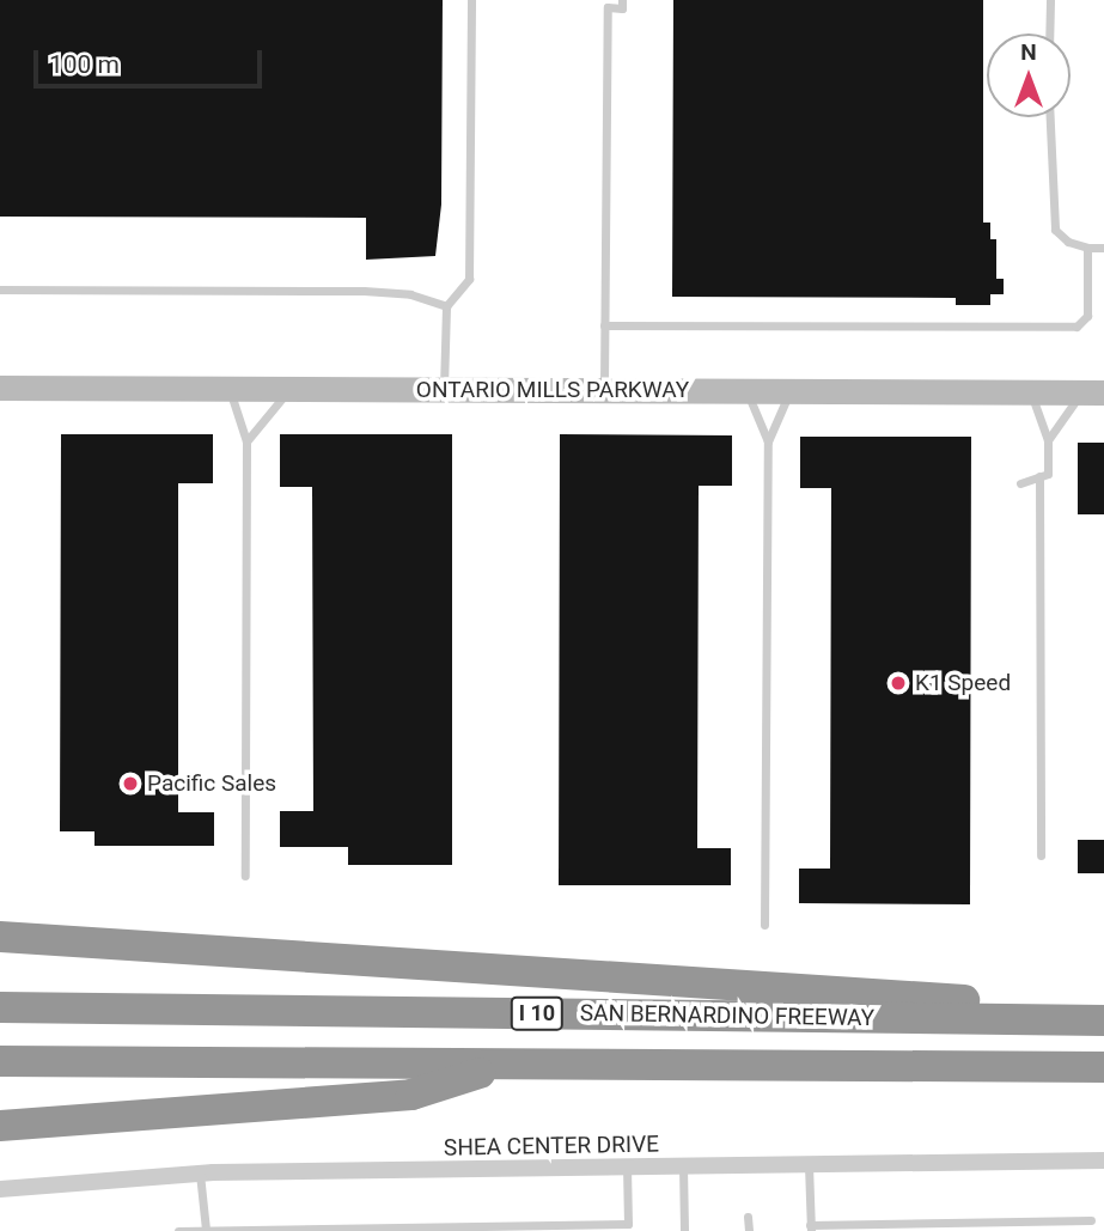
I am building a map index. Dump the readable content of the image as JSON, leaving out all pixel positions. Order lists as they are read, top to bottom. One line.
{"streets":{"highway":["I 10","SAN BERNARDINO FREEWAY"],"main road":["ONTARIO MILLS PARKWAY"],"street":["SHEA CENTER DRIVE"]},"places":["K1 Speed","Pacific Sales"],"scale_bar":"100 m","north":"top"}
